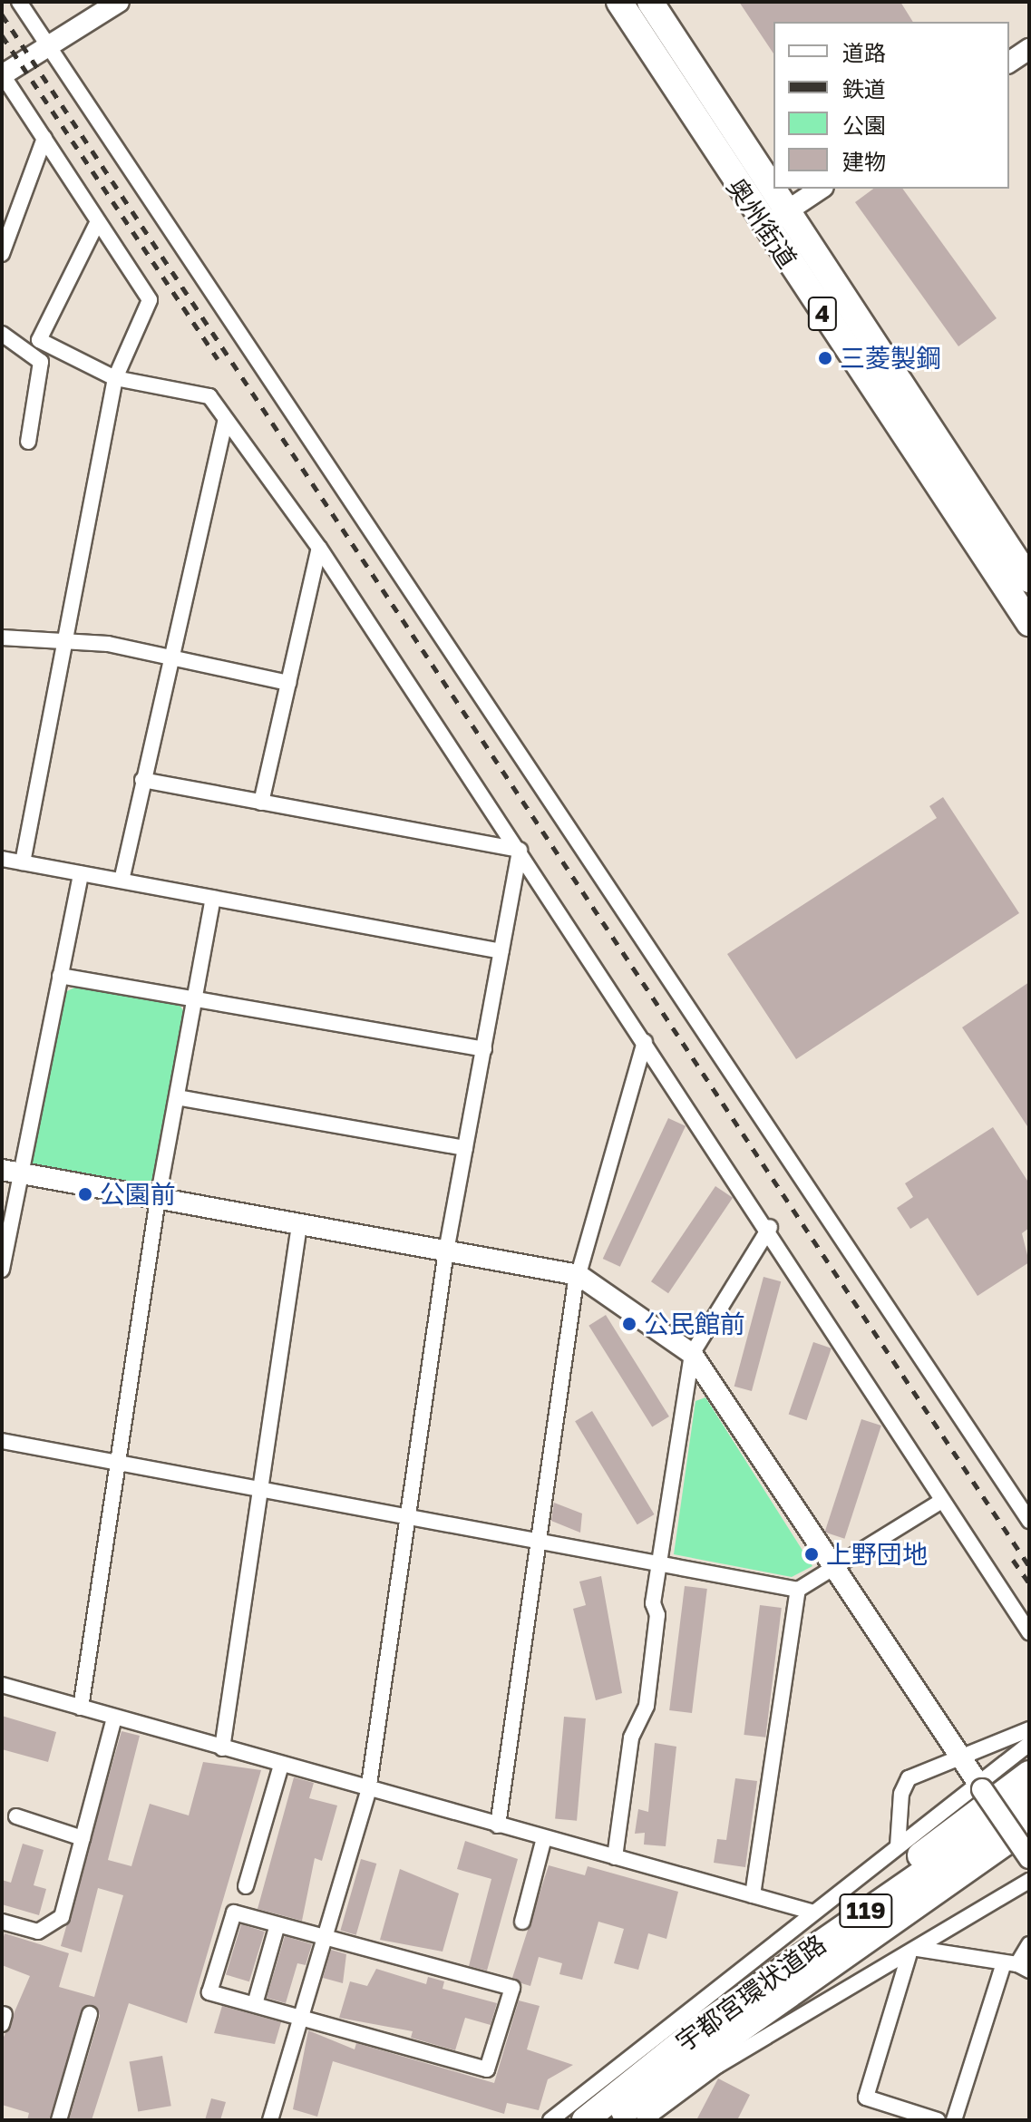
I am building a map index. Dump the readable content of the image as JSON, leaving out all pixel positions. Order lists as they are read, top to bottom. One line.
{"streets":{"highway":["奥州街道","4","119","宇都宮環状道路"]},"places":["三菱製鋼","公園前","公民館前","上野団地"],"legend":["道路","鉄道","公園","建物"]}
